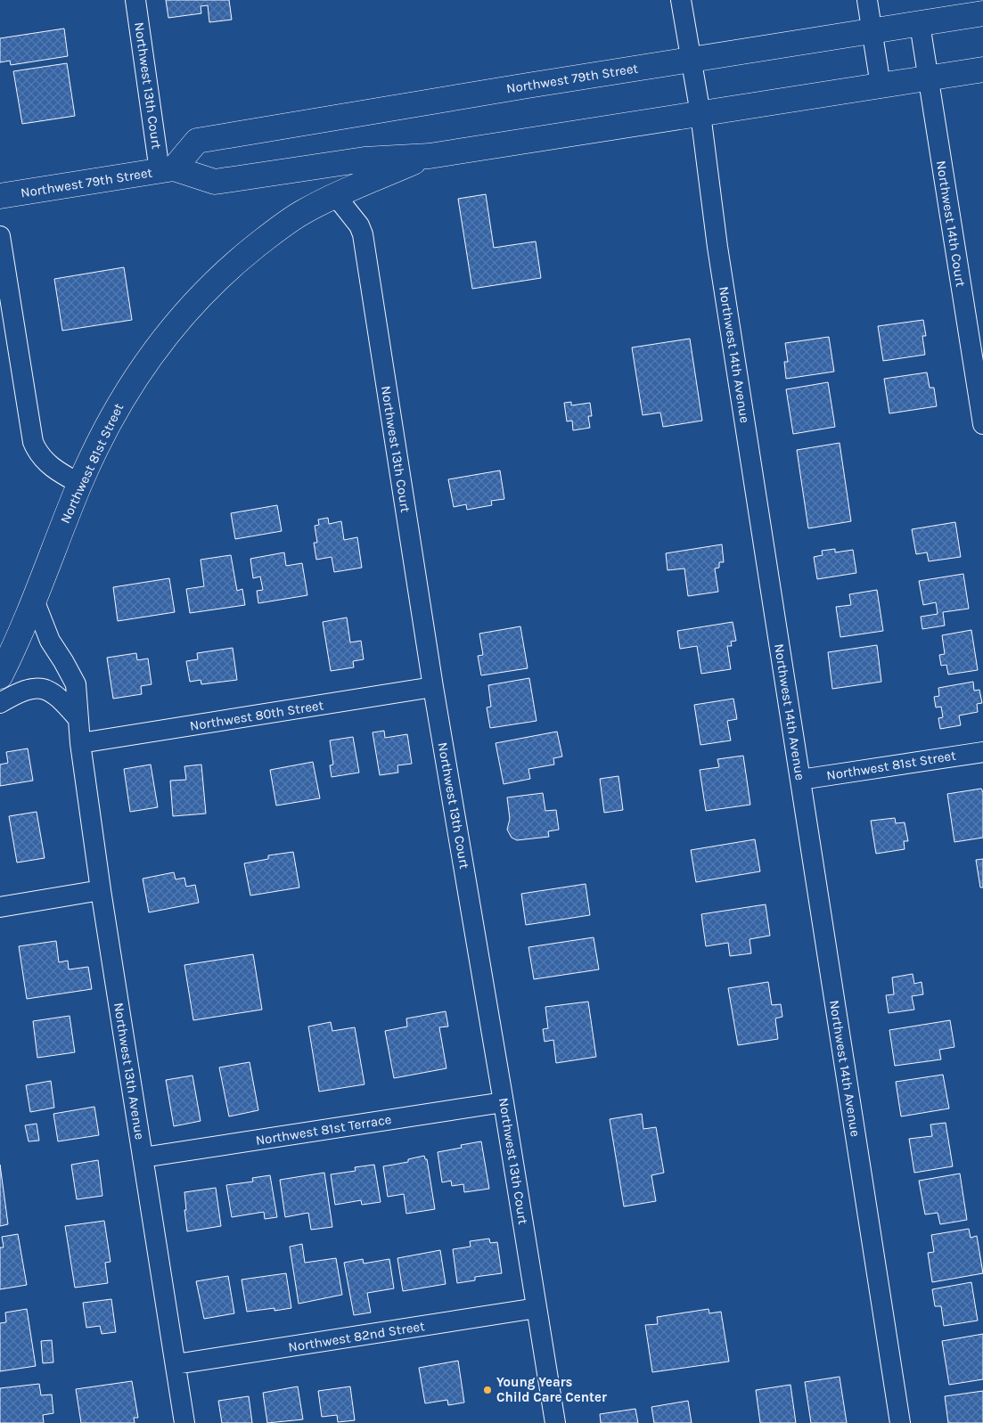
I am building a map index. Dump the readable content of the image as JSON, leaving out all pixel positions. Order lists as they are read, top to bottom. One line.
{"streets":{"main road":["Northwest 79th Street","Northwest 81st Street"],"street":["Northwest 13th Court","Northwest 14th Court","Northwest 14th Avenue","Northwest 80th Street","Northwest 13th Avenue","Northwest 81st Terrace","Northwest 82nd Street"]},"crossings":[["Northwest 79th Street","Northwest 13th Court"],["Northwest 79th Street","Northwest 14th Court"],["Northwest 79th Street","Northwest 14th Avenue"],["Northwest 79th Street","Northwest 81st Street"],["Northwest 13th Court","Northwest 81st Street"],["Northwest 13th Court","Northwest 80th Street"],["Northwest 13th Court","Northwest 81st Terrace"],["Northwest 13th Court","Northwest 82nd Street"],["Northwest 14th Avenue","Northwest 81st Street"],["Northwest 81st Street","Northwest 13th Avenue"],["Northwest 80th Street","Northwest 13th Avenue"],["Northwest 13th Avenue","Northwest 81st Terrace"],["Northwest 13th Avenue","Northwest 82nd Street"]],"places":["Young Years Child Care Center"]}
